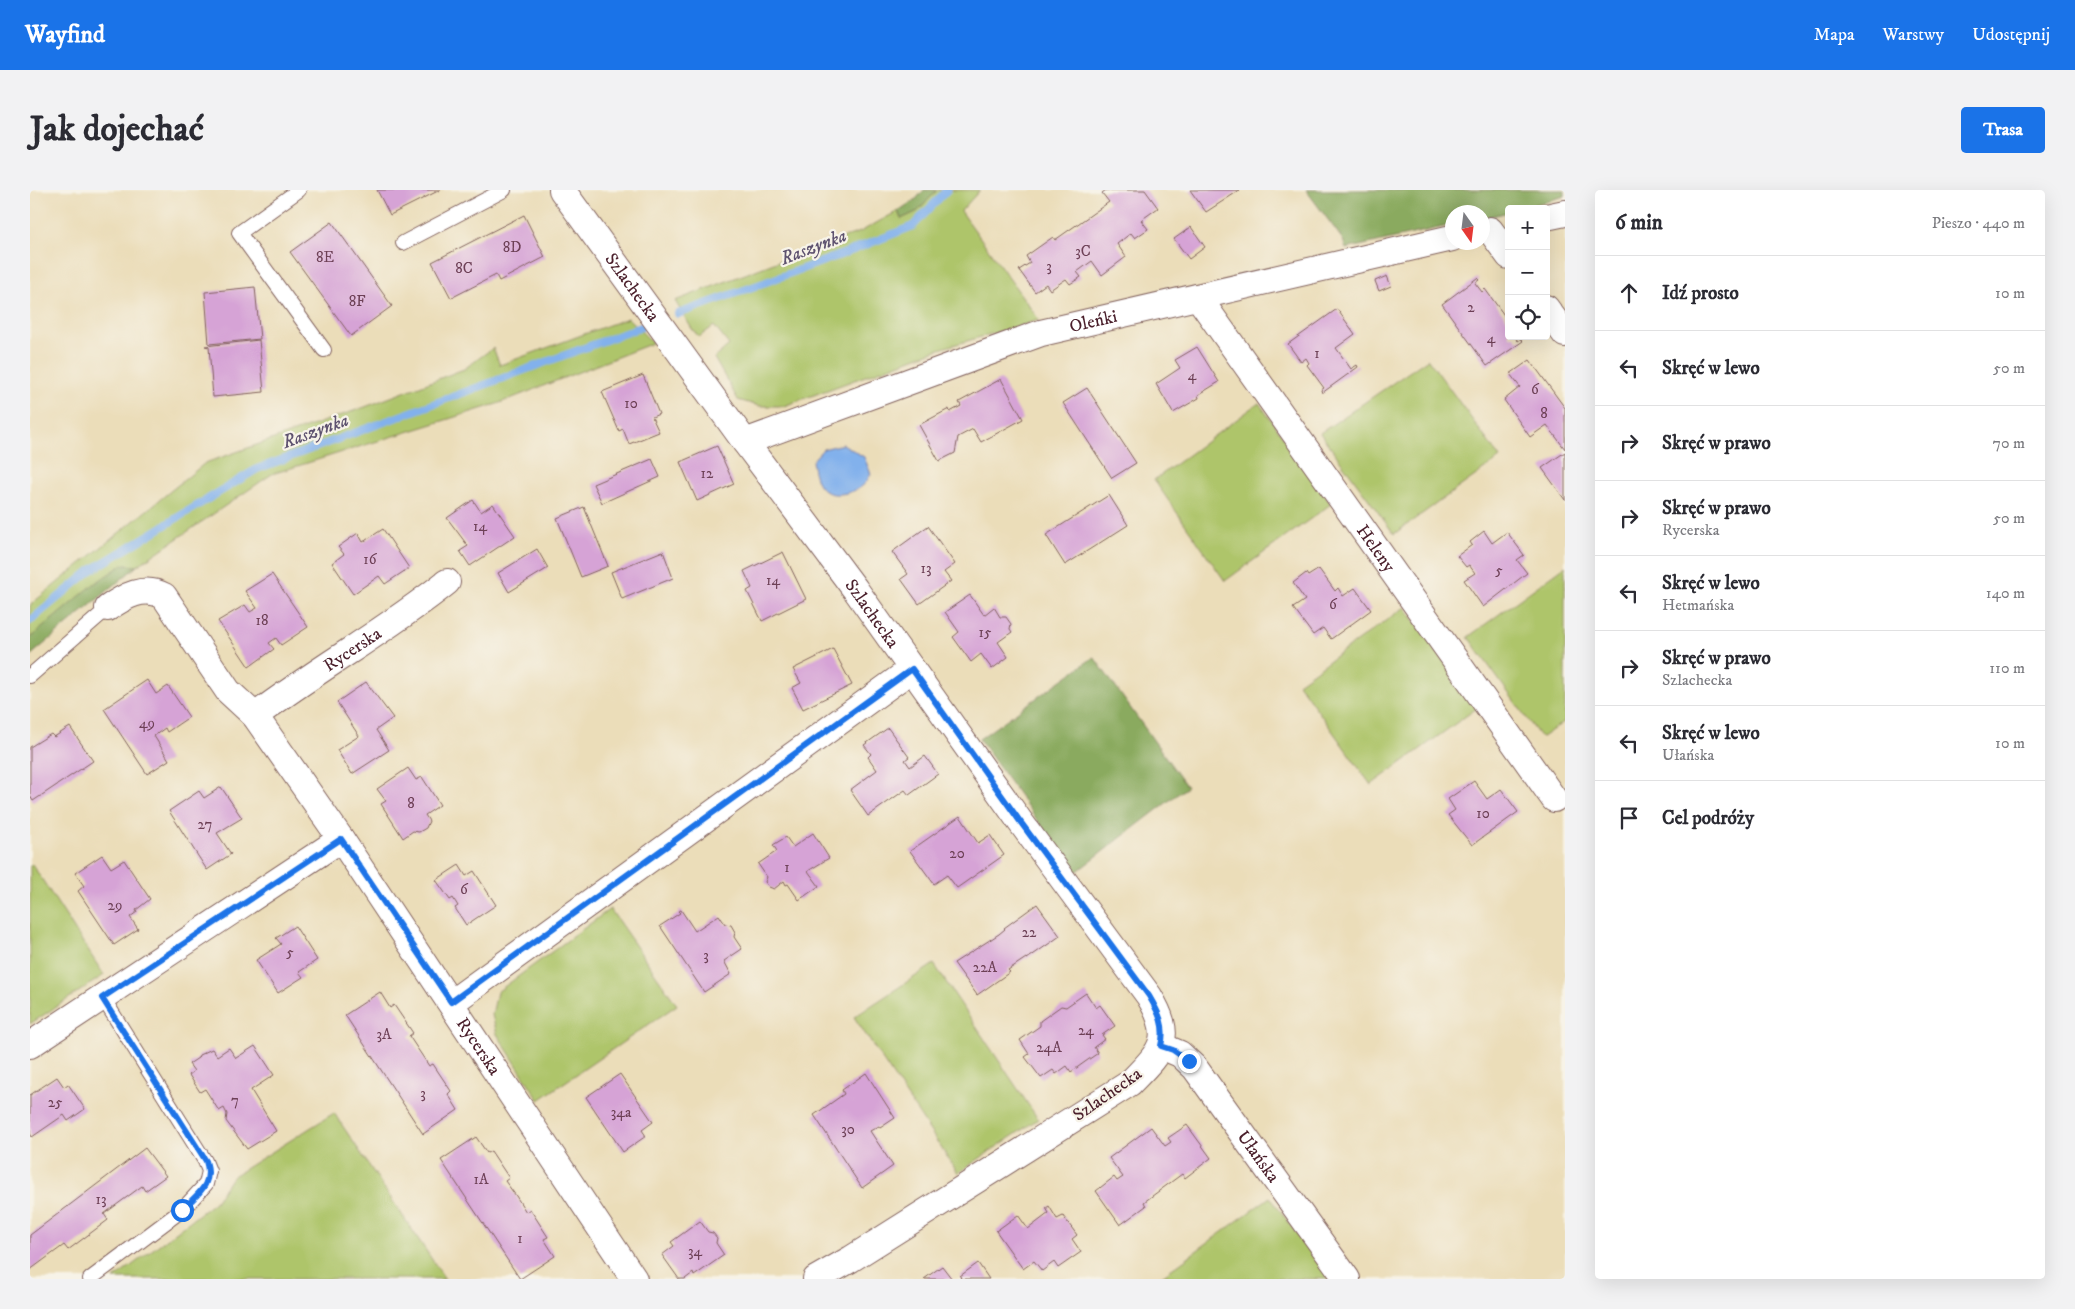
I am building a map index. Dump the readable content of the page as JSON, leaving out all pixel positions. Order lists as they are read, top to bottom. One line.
{"streets":{"street":["Szlachecka","Oleńki","Heleny","Rycerska","Ułańska"]},"crossings":[["Szlachecka","Oleńki"],["Szlachecka","Ułańska"],["Oleńki","Heleny"]],"water":["Raszynka"],"house_numbers":["8D","3C","8E","3","8C","8F","2","4","1","4","6","10","8","12","14","16","13","5","14","6","18","15","49","8","10","27","20","1","6","29","22","5","3","22A","24","3A","24A","3","7","25","34a","30","1A","13","1","34"],"north":"bottom","page":{"header":"Wayfind","nav":["Mapa","Warstwy","Udostępnij"],"buttons":"Trasa","title":"Jak dojechać","heading":["6 min","Pieszo · 440 m"],"map_buttons":["+","−"],"list":[["Idź prosto","10 m"],["Skręć w lewo","50 m"],["Skręć w prawo","70 m"],["Skręć w prawo","Rycerska","50 m"],["Skręć w lewo","Hetmańska","140 m"],["Skręć w prawo","Szlachecka","110 m"],["Skręć w lewo","Ułańska","10 m"],"Cel podróży"]}}
